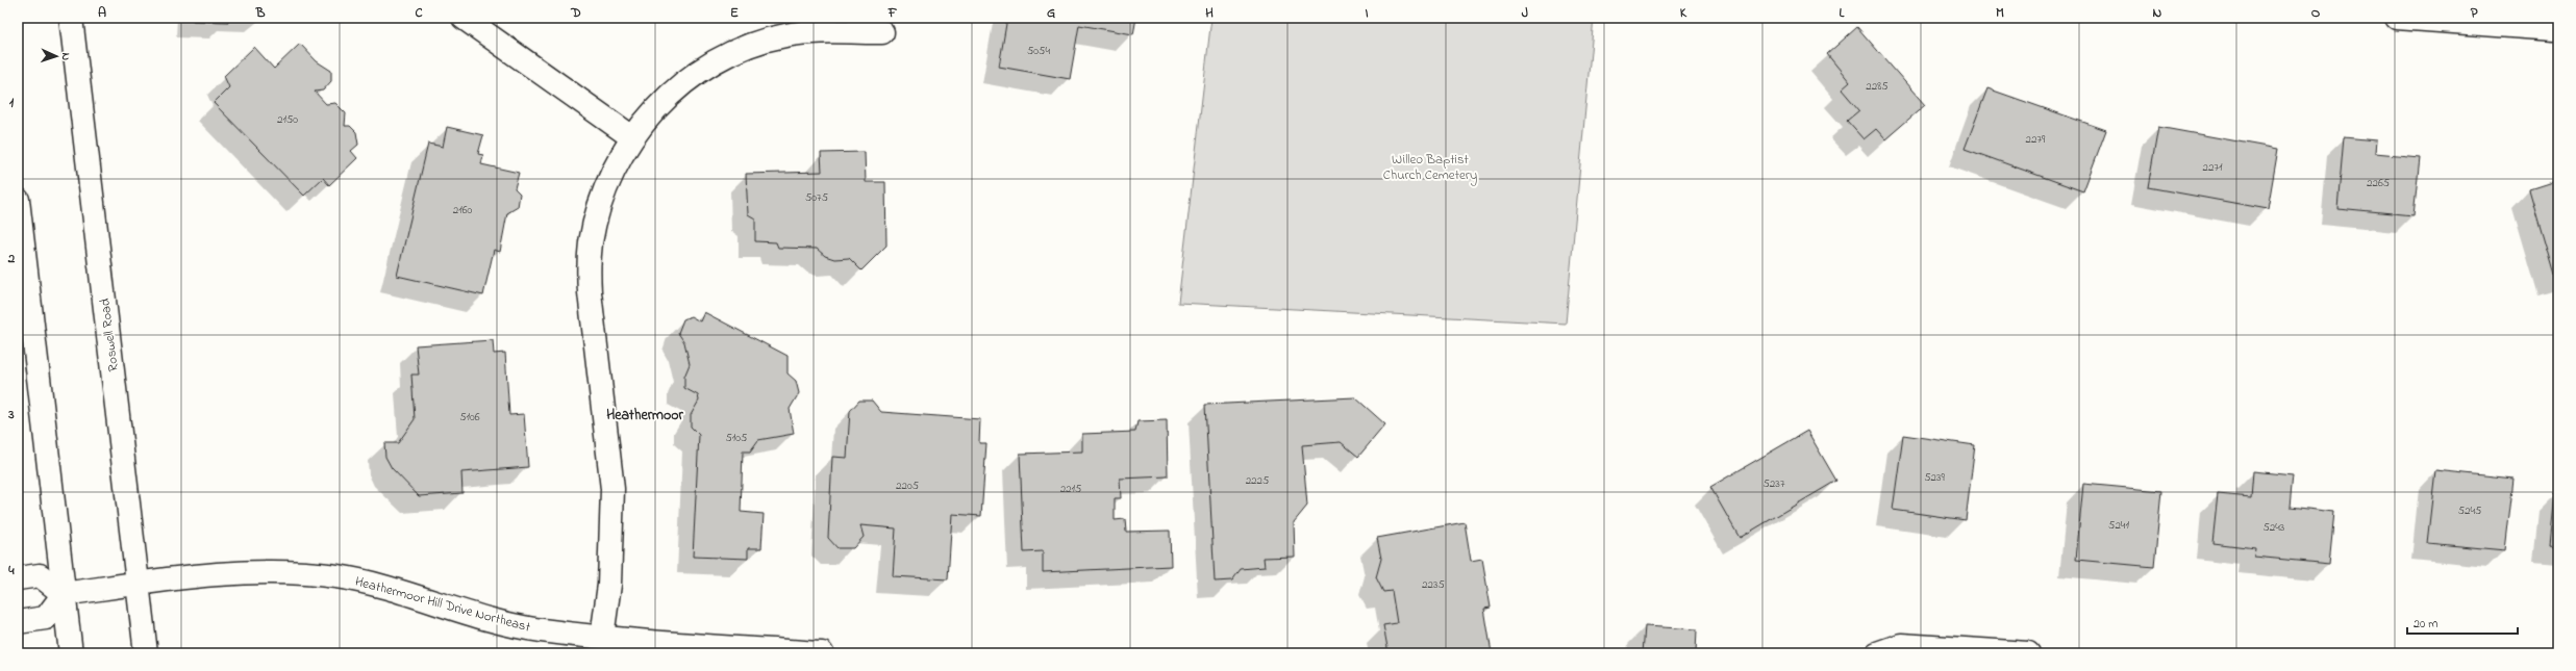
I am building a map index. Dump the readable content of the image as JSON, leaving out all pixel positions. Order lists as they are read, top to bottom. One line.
{"streets":{"main road":["Roswell Road","Heathermoor Hill Drive Northeast"]},"crossings":[["Roswell Road","Heathermoor Hill Drive Northeast"]],"districts":["Heathermoor"],"parks":["Willeo Baptist Church Cemetery"],"house_numbers":["5054","2285","2150","2279","2271","2265","5075","2160","5106","5105","5239","2225","5237","2205","2215","5245","5241","5243","2235"],"scale_bar":"20 m","north":"right","grid":{"columns":["A","B","C","D","E","F","G","H","I","J","K","L","M","N","O","P"],"rows":["1","2","3","4"]}}
